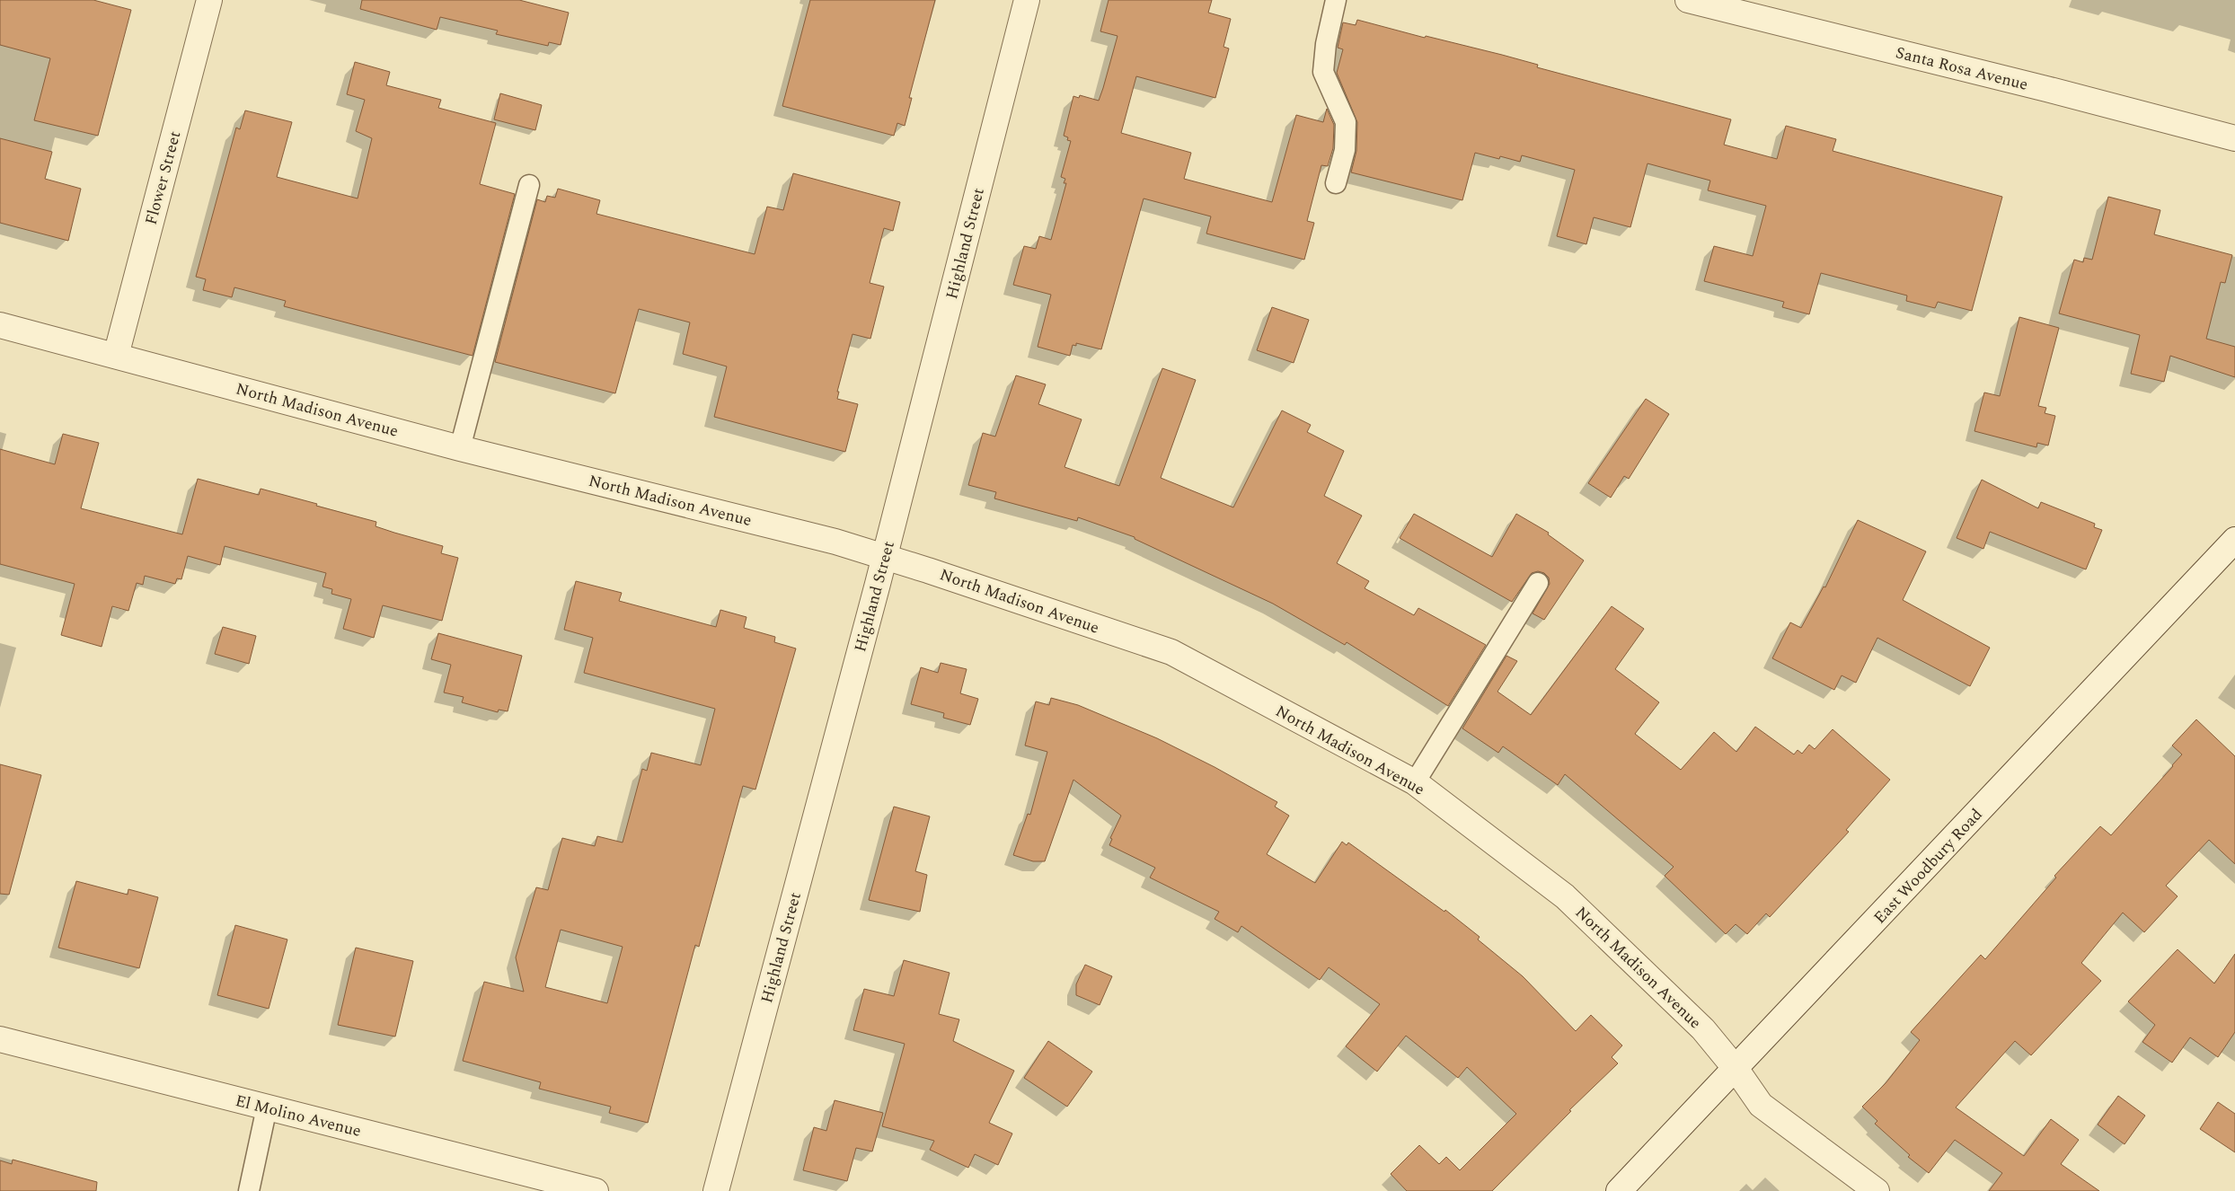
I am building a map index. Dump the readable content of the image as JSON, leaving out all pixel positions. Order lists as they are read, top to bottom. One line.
{"streets":{"street":["Santa Rosa Avenue","Flower Street","Highland Street","North Madison Avenue","East Woodbury Road","El Molino Avenue"]},"crossings":[["Flower Street","North Madison Avenue"],["Highland Street","North Madison Avenue"],["North Madison Avenue","East Woodbury Road"]]}
